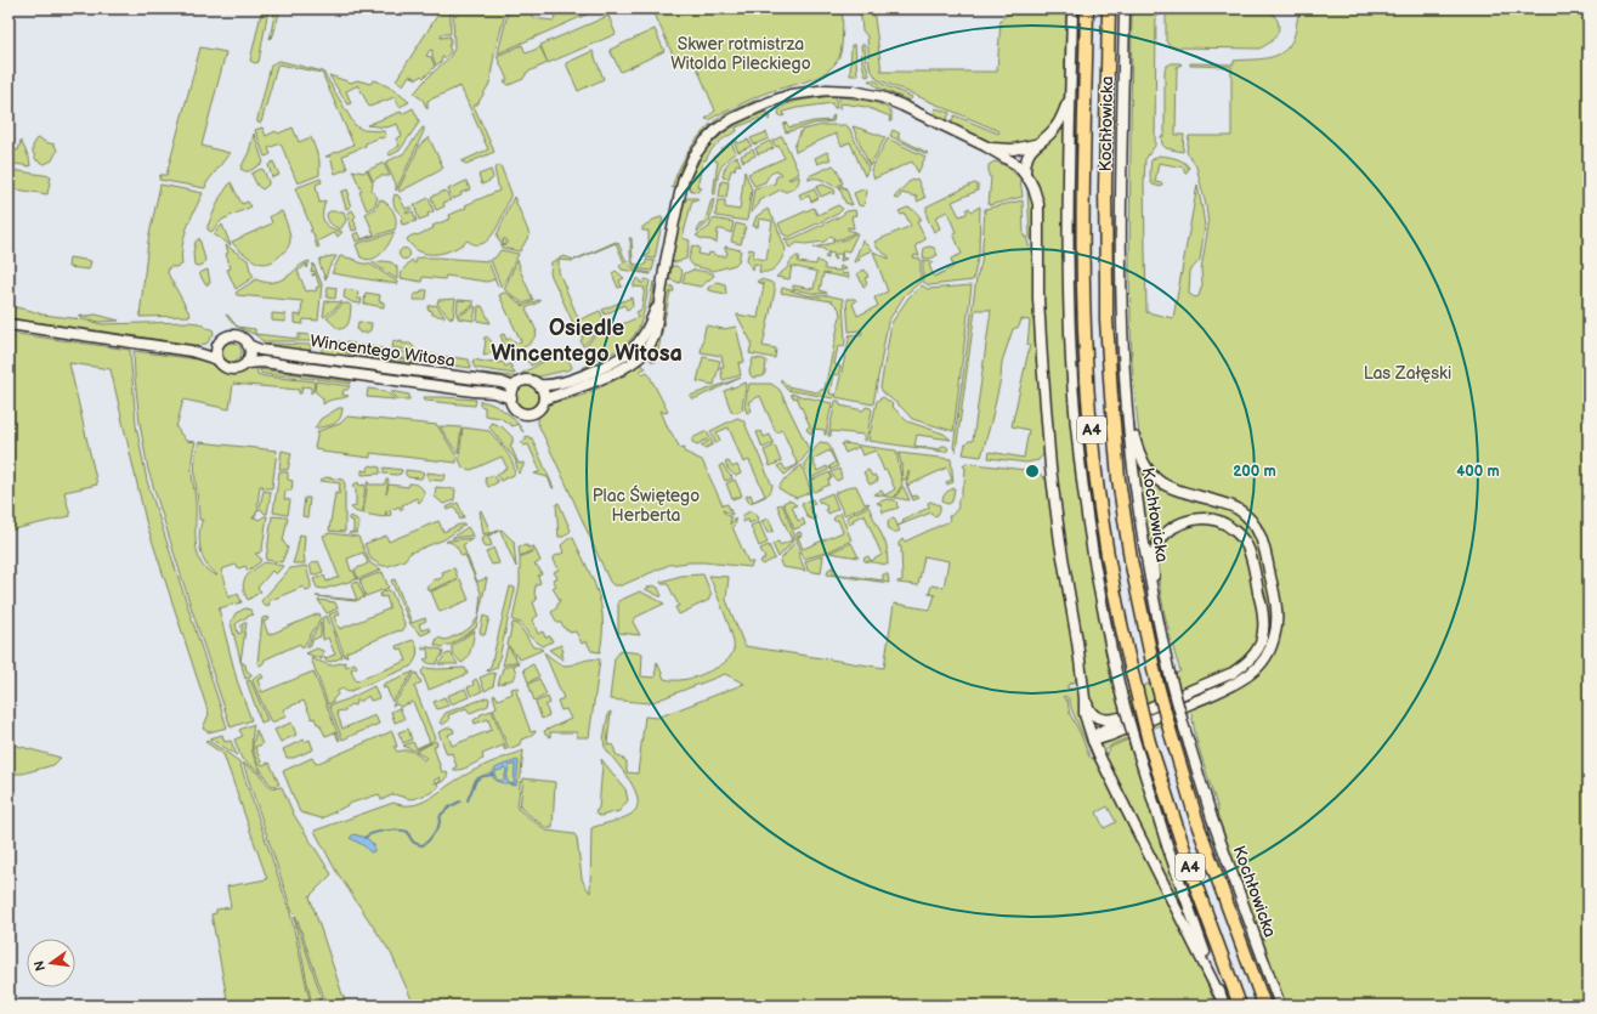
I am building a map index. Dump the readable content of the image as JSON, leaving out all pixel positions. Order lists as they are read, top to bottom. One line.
{"streets":{"highway":["A4"],"street":["Kochłowicka","Wincentego Witosa"]},"districts":["Osiedle Wincentego Witosa"],"parks":["Skwer rotmistrza Witolda Pileckiego","Las Załęski","Plac Świętego Herberta"],"north":"left","rings":["200 m","400 m"]}
